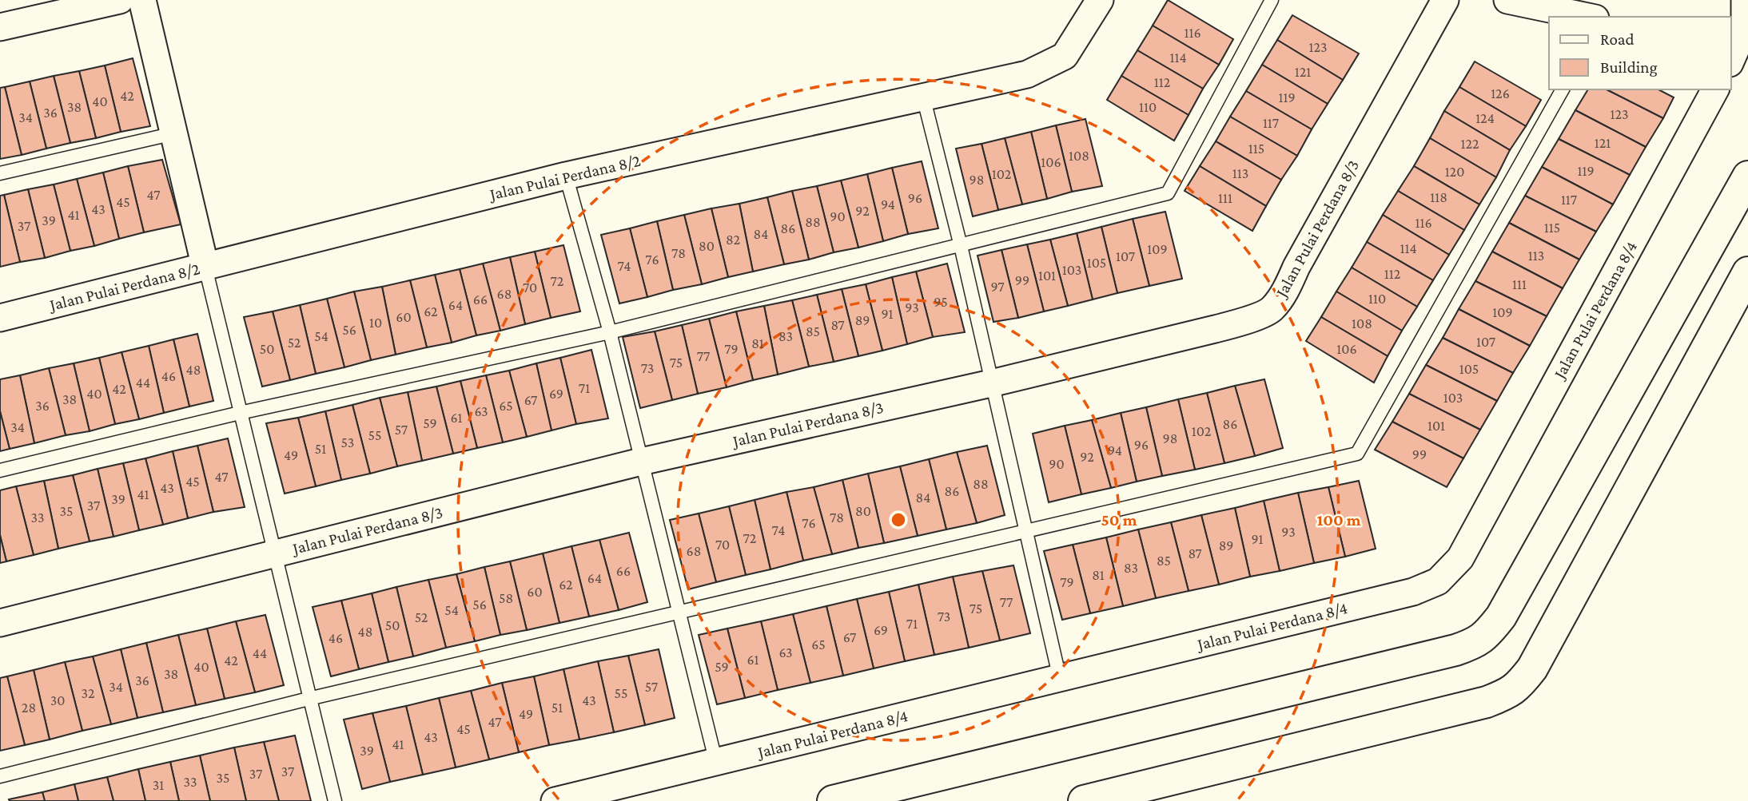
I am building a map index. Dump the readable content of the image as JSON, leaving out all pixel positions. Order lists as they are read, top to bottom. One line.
{"streets":{"street":["Jalan Pulai Perdana 8/2","Jalan Pulai Perdana 8/3","Jalan Pulai Perdana 8/4"]},"house_numbers":["116","123","114","121","112","126","42","119","40","38","110","36","123","34","124","117","121","122","115","108","106","119","120","113","102","98","47","118","96","111","117","45","94","43","92","41","90","39","88","116","37","115","86","84","82","80","114","109","78","113","107","76","105","74","103","112","101","99","72","111","97","70","68","110","66","95","64","93","62","109","91","60","89","10","108","87","56","85","54","83","107","52","81","50","79","106","77","75","73","105","48","46","44","71","42","40","69","103","38","67","36","65","63","61","59","86","101","34","57","102","55","98","53","96","51","94","99","49","92","90","47","45","88","43","86","41","84","39","37","35","80","33","78","76","74","93","72","91","70","89","68","87","85","83","66","81","64","79","62","60","58","77","56","75","54","73","52","71","50","69","48","67","46","65","63","44","61","42","40","59","38","36","34","57","32","55","30","43","28","51","49","47","45","43","41","39","37","37","35","33","31"],"legend":["Road","Building"],"rings":["50 m","100 m"]}
